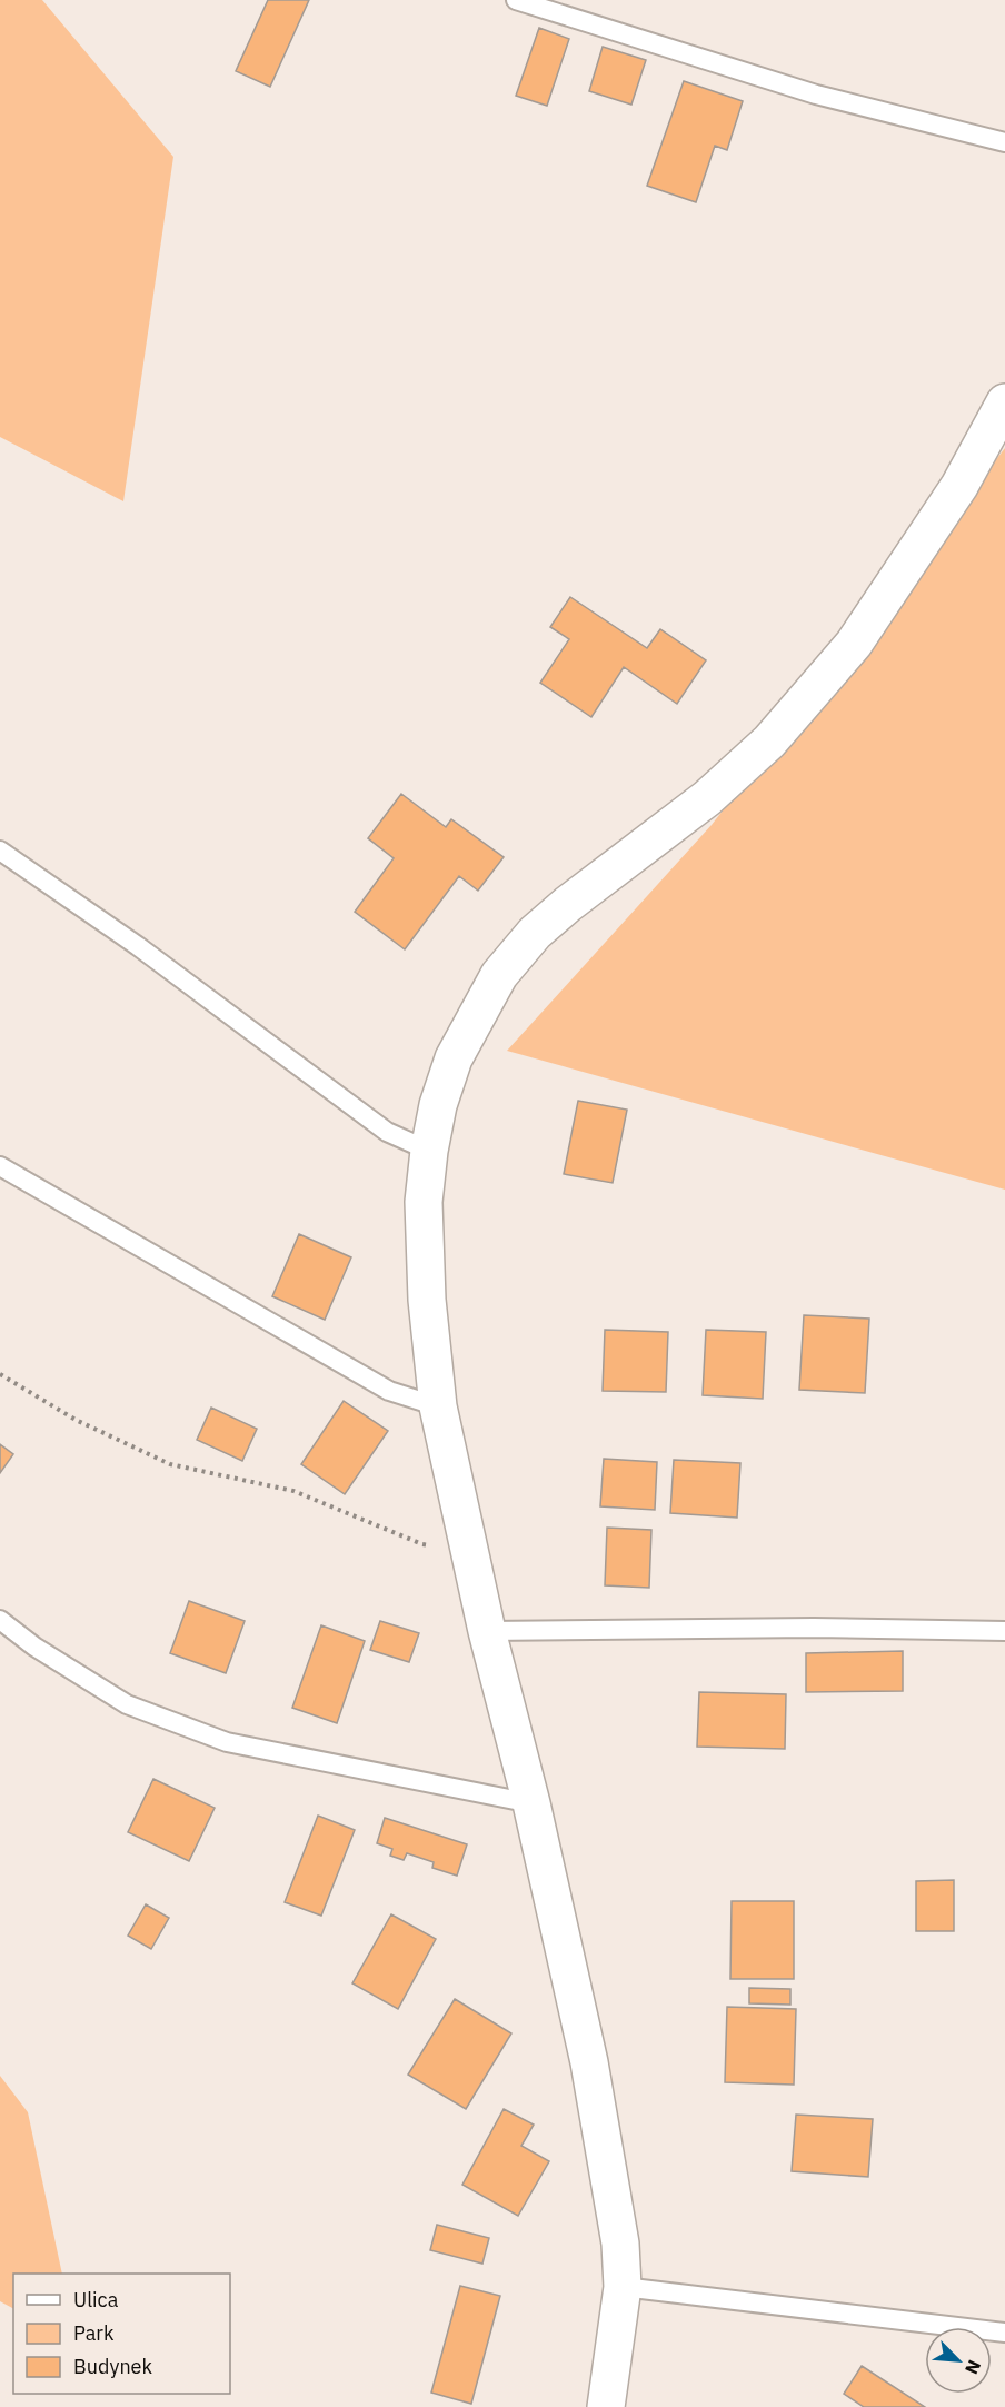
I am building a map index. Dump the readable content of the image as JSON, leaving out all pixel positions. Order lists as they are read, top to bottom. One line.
{"legend":["Ulica","Park","Budynek"],"north":"bottom right"}
